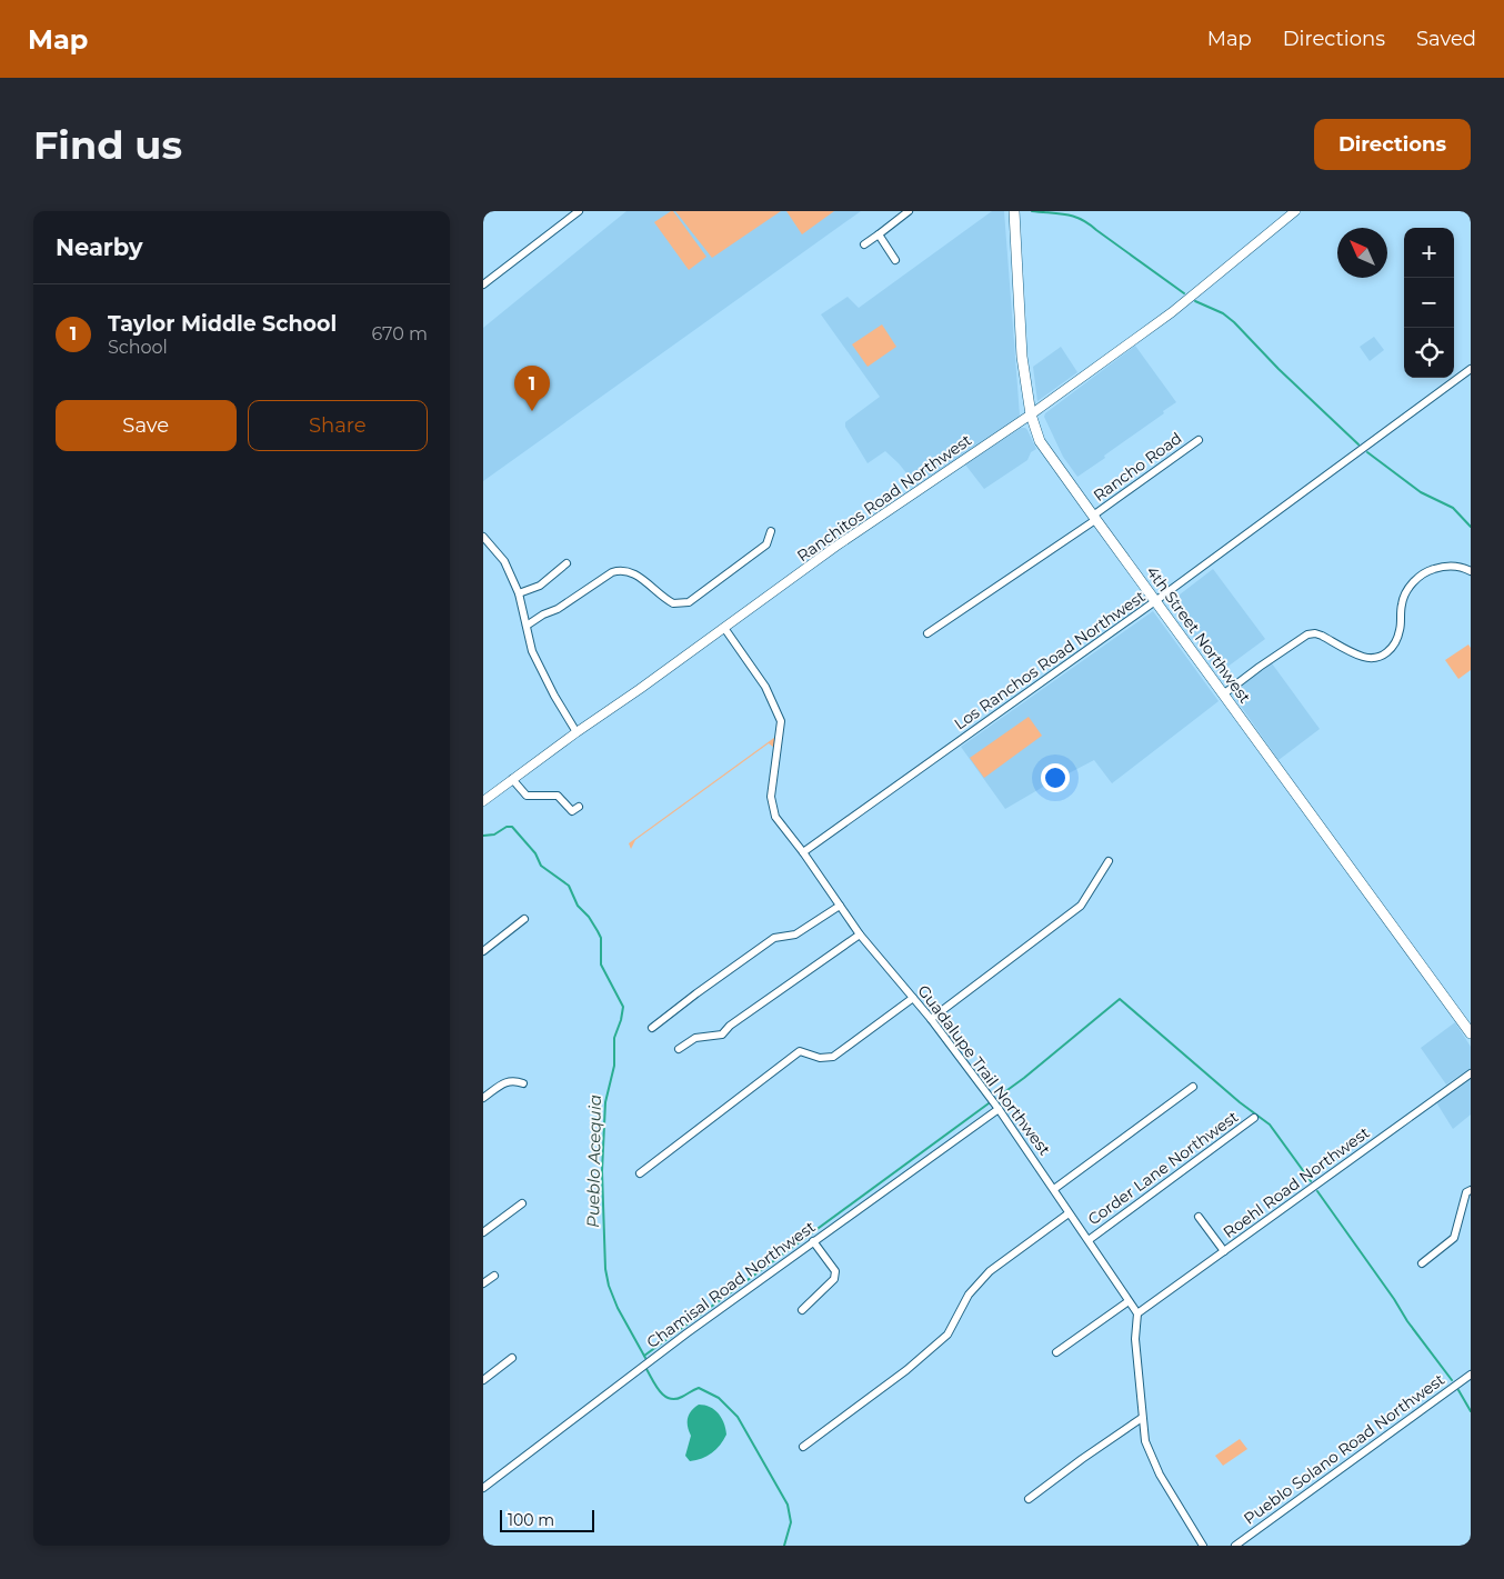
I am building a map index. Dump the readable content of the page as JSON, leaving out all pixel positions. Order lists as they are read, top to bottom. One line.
{"streets":{"main road":["4th Street Northwest"],"street":["Rancho Road","Ranchitos Road Northwest","Los Ranchos Road Northwest","Guadalupe Trail Northwest","Corder Lane Northwest","Roehl Road Northwest","Chamisal Road Northwest","Pueblo Solano Road Northwest"]},"crossings":[["Rancho Road","4th Street Northwest"],["Ranchitos Road Northwest","4th Street Northwest"],["Ranchitos Road Northwest","Guadalupe Trail Northwest"],["4th Street Northwest","Los Ranchos Road Northwest"],["Los Ranchos Road Northwest","Guadalupe Trail Northwest"],["Guadalupe Trail Northwest","Corder Lane Northwest"],["Guadalupe Trail Northwest","Roehl Road Northwest"],["Guadalupe Trail Northwest","Chamisal Road Northwest"]],"water":["Pueblo Acequia"],"scale_bar":"100 m","north":"top left","page":{"header":"Map","nav":["Map","Directions","Saved"],"buttons":["Directions",["Save","Share"]],"title":"Find us","heading":"Nearby","map_buttons":["+","−"],"list":[{"mark":"1","name":"Taylor Middle School","note":"School","value":"670 m"}],"pins":"1","scale":"100 m"}}
